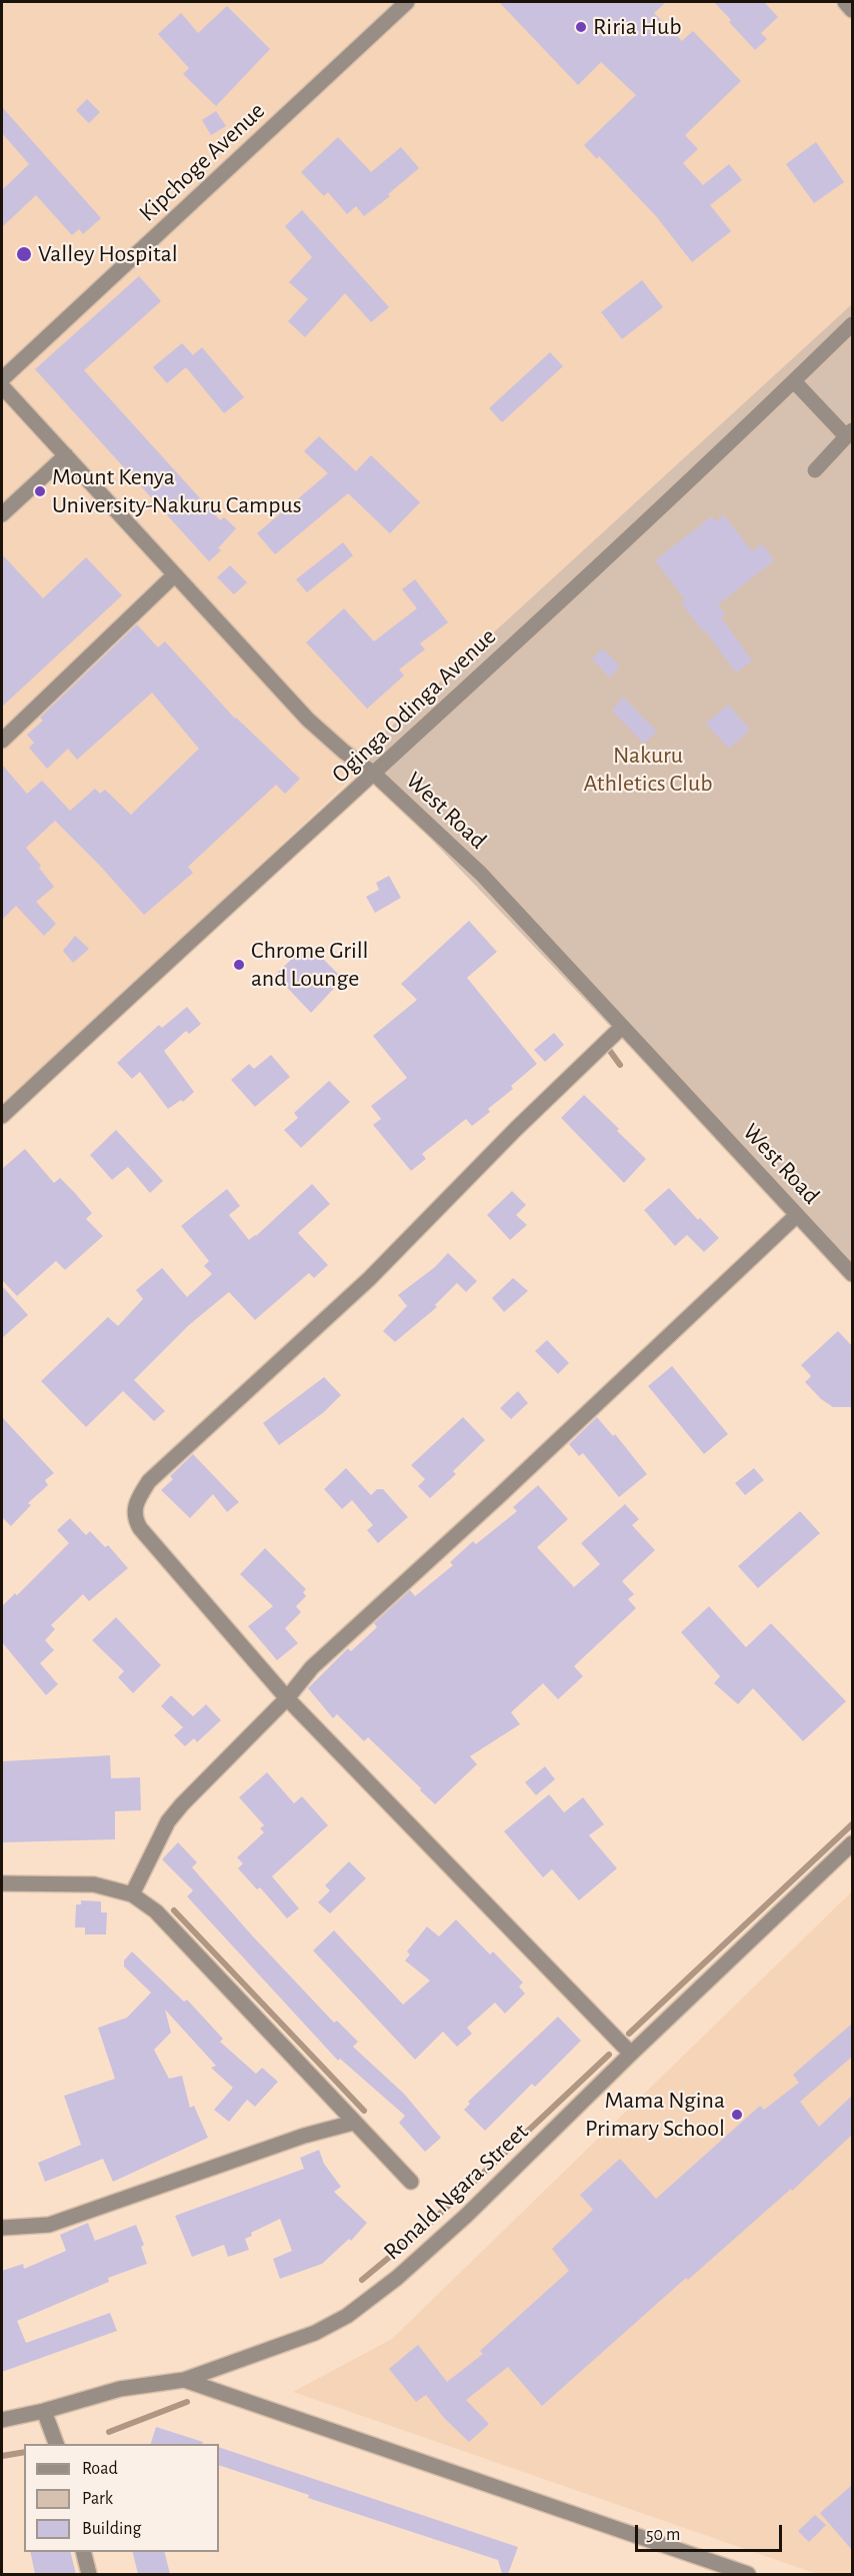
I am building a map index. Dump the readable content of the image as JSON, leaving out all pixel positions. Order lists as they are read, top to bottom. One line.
{"streets":{"street":["Kipchoge Avenue","Oginga Odinga Avenue","West Road","Ronald Ngara Street"]},"crossings":[["Oginga Odinga Avenue","West Road"]],"parks":["Nakuru Athletics Club"],"places":["Riria Hub","Valley Hospital","Mount Kenya University-Nakuru Campus","Chrome Grill and Lounge","Mama Ngina Primary School"],"legend":["Road","Park","Building"],"scale_bar":"50 m"}
